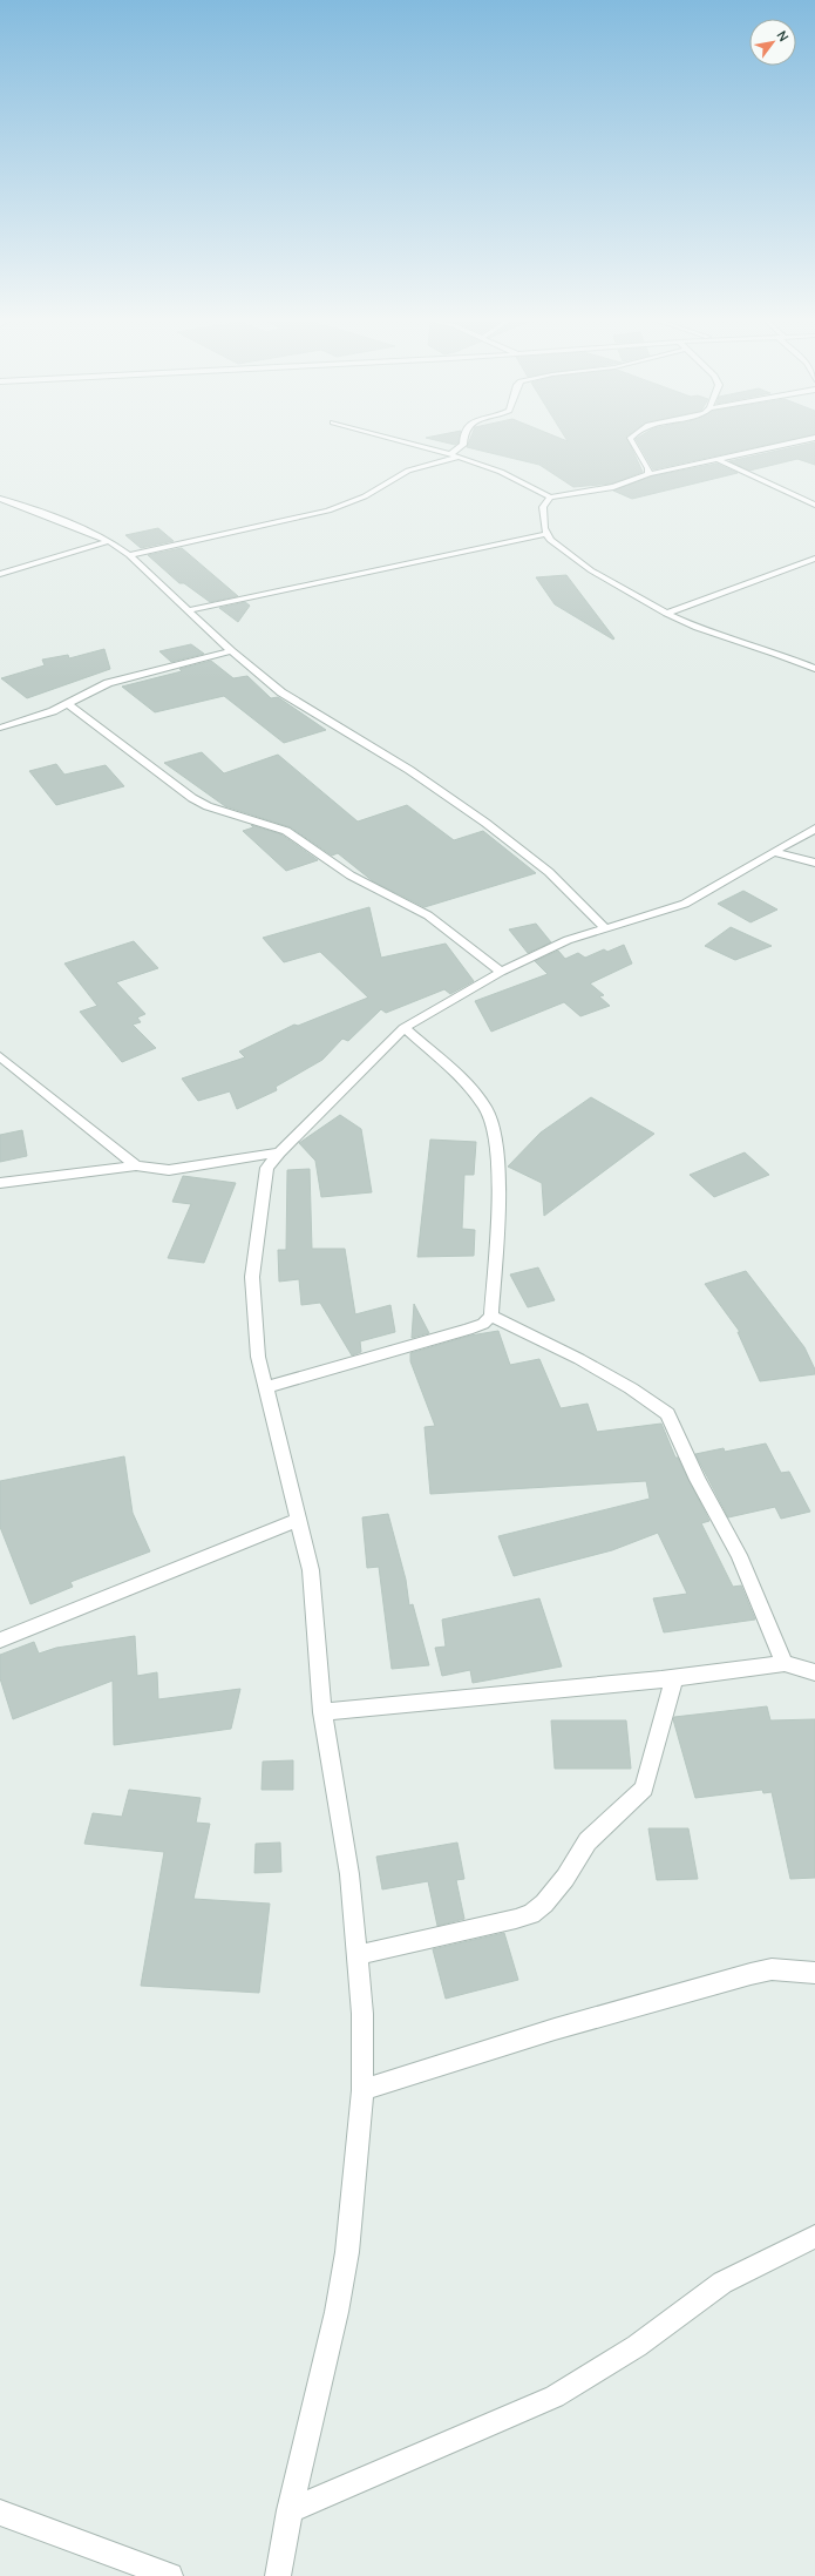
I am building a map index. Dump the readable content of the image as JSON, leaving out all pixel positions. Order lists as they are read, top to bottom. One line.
{"north":"top right"}
